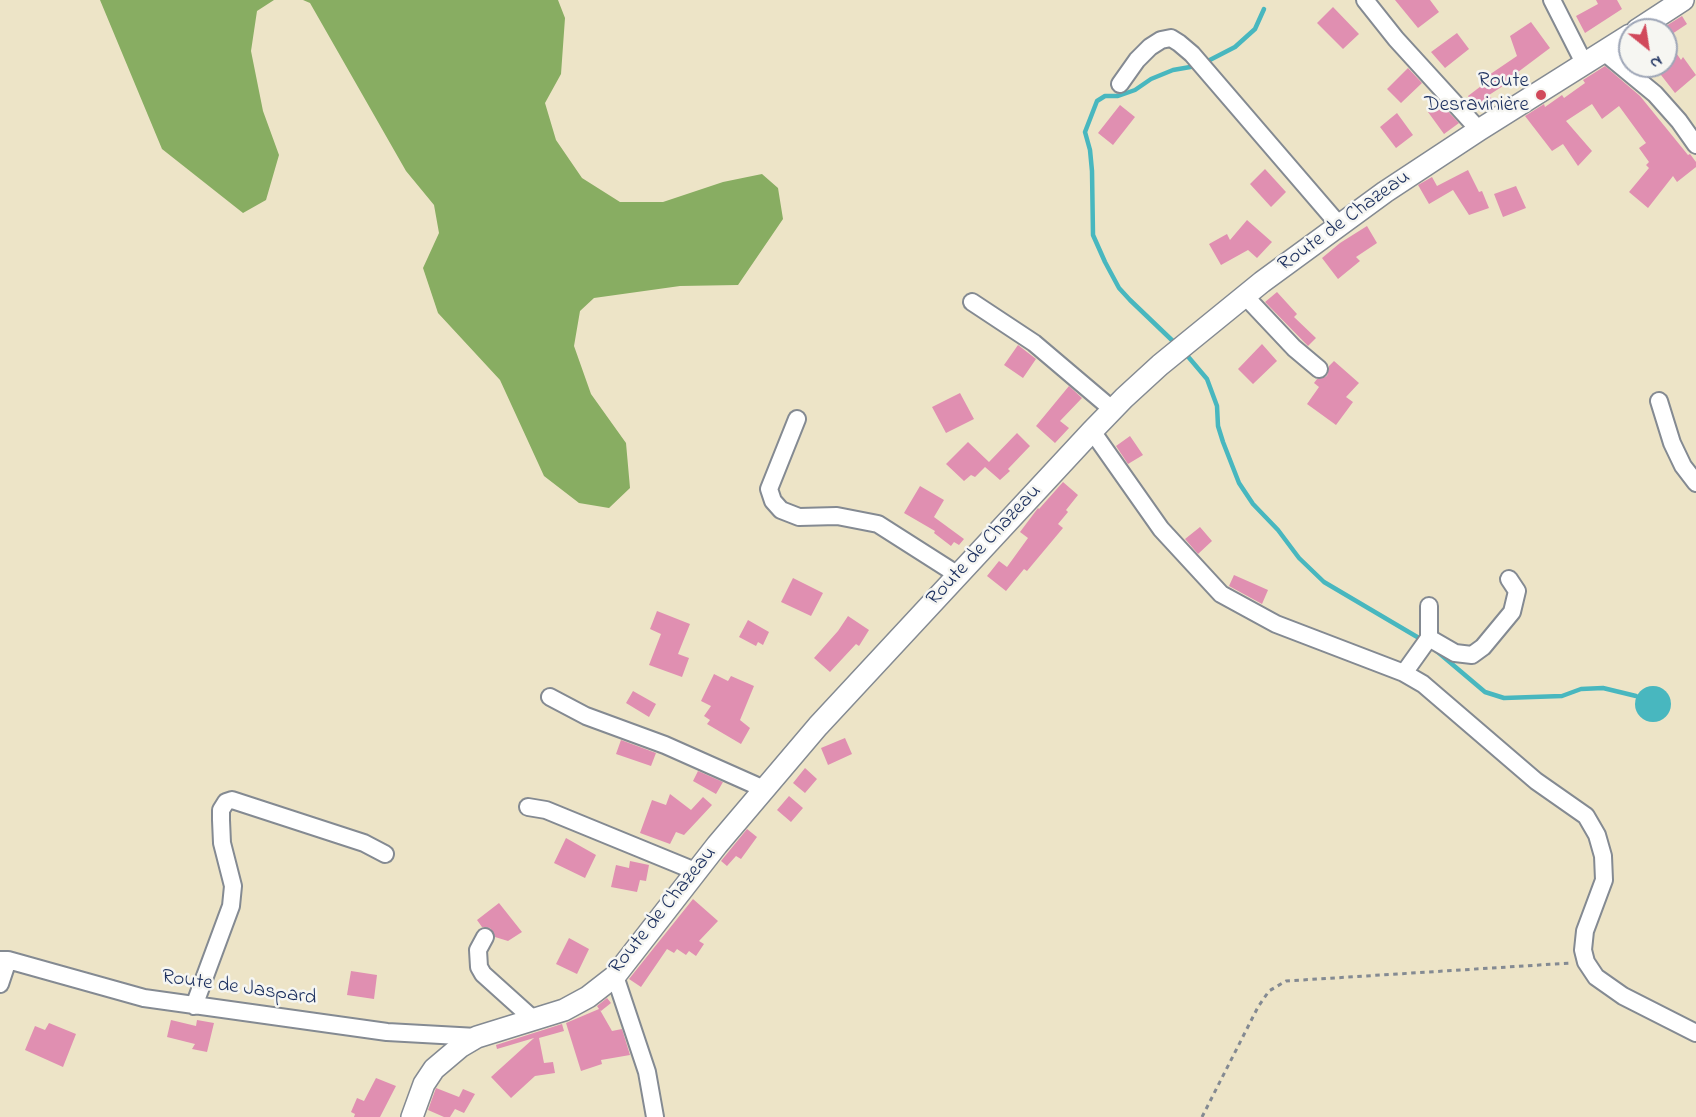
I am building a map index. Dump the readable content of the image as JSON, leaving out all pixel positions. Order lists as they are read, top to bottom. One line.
{"streets":{"main road":["Route de Chazeau"],"street":["Route de Jaspard"]},"crossings":[["Route de Chazeau","Route de Jaspard"]],"places":["Route Desravinière"],"north":"bottom right"}
